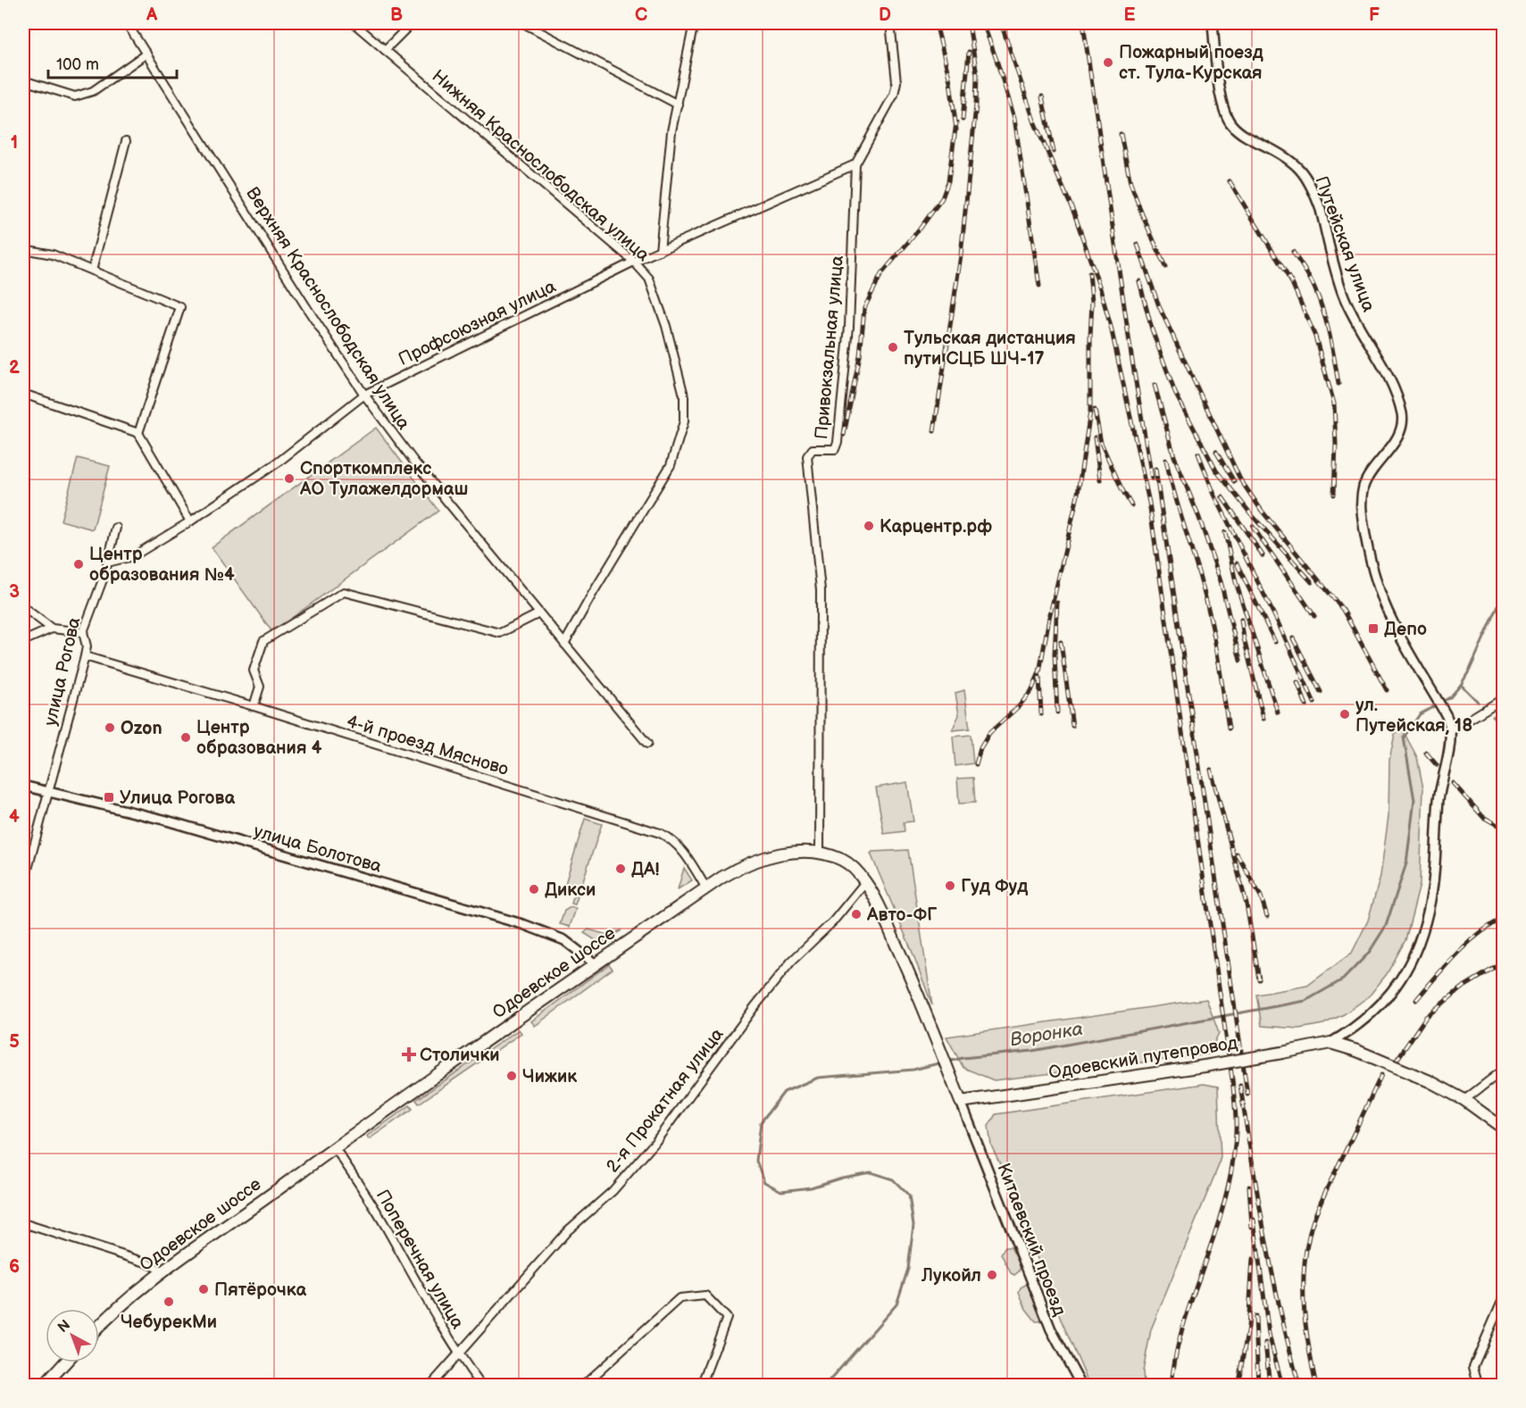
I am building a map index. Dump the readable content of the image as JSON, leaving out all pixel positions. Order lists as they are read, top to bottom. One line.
{"streets":{"main road":["Одоевское шоссе","Одоевский путепровод"],"street":["Нижняя Краснослободская улица","Путейская улица","Верхняя Краснослободская улица","Профсоюзная улица","Привокзальная улица","улица Рогова","4-й проезд Мясново","улица Болотова","2-я Прокатная улица","Китаевский проезд","Поперечная улица"]},"crossings":[["Нижняя Краснослободская улица","Верхняя Краснослободская улица"],["Нижняя Краснослободская улица","Профсоюзная улица"],["Верхняя Краснослободская улица","Профсоюзная улица"],["Профсоюзная улица","Привокзальная улица"],["Профсоюзная улица","улица Рогова"],["Привокзальная улица","Одоевское шоссе"],["улица Рогова","4-й проезд Мясново"],["улица Рогова","улица Болотова"],["4-й проезд Мясново","Одоевское шоссе"],["улица Болотова","Одоевское шоссе"],["Одоевское шоссе","Одоевский путепровод"],["Одоевское шоссе","2-я Прокатная улица"],["Одоевское шоссе","Китаевский проезд"],["Одоевское шоссе","Поперечная улица"],["Одоевский путепровод","Китаевский проезд"],["2-я Прокатная улица","Поперечная улица"]],"water":["Воронка"],"places":{"other":["Пожарный поезд ст. Тула-Курская","Тульская дистанция пути СЦБ ШЧ-17","Спорткомплекс АО Тулажелдормаш","Карцентр.рф","Центр образования №4","ул. Путейская, 18","Ozon","Центр образования 4","ДА!","Гуд Фуд","Дикси","Авто-ФГ","Чижик","Лукойл","Пятёрочка","ЧебурекМи"],"transit":["Депо","Улица Рогова"],"health":["Столички"]},"scale_bar":"100 m","north":"top left","grid":{"columns":["A","B","C","D","E","F"],"rows":["1","2","3","4","5","6"]}}
